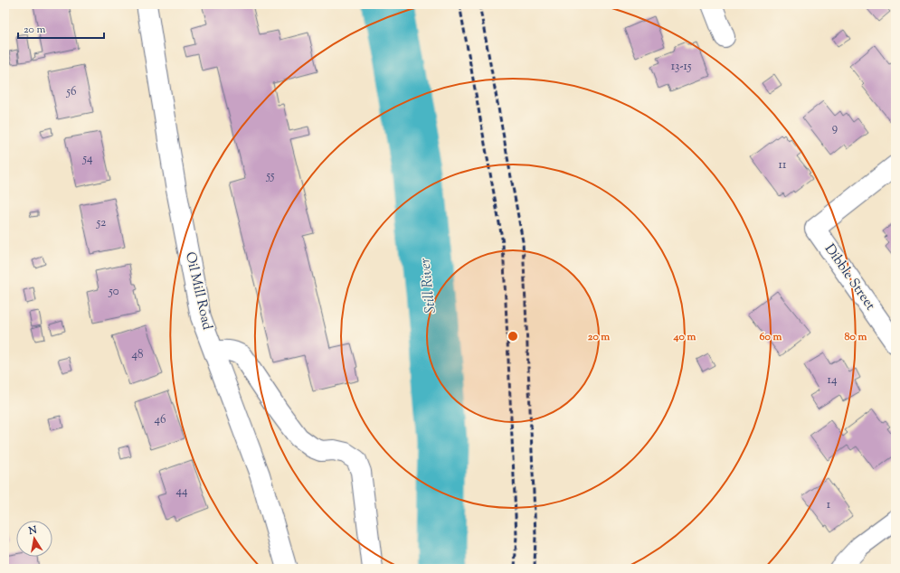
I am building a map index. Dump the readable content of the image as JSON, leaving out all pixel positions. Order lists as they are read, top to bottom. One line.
{"streets":{"street":["Dibble Street","Oil Mill Road"]},"water":["Still River"],"house_numbers":["13-15","56","9","54","11","55","52","50","48","14","46","44","1"],"scale_bar":"20 m","north":"top","rings":["20 m","40 m","60 m","80 m"]}
